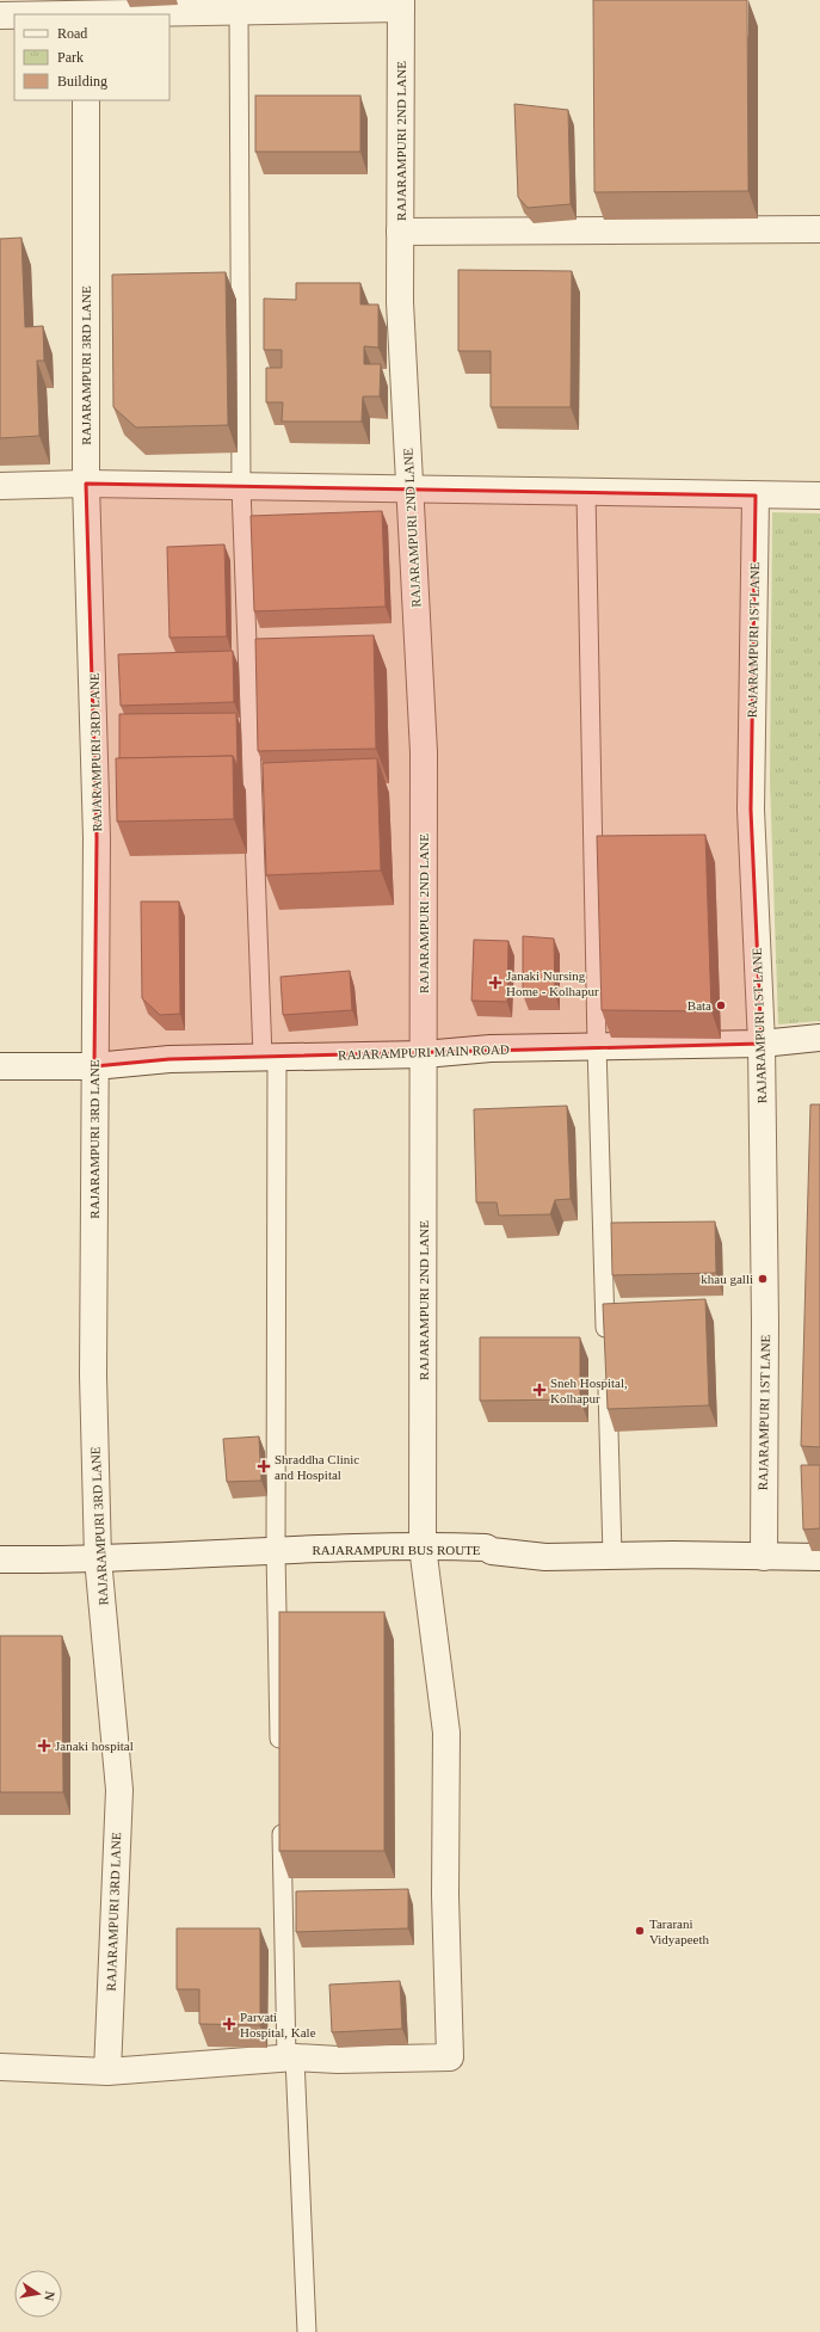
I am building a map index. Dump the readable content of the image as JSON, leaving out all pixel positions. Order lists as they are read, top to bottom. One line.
{"streets":{"street":["RAJARAMPURI 2ND LANE","RAJARAMPURI 3RD LANE","RAJARAMPURI 1ST LANE","RAJARAMPURI MAIN ROAD","RAJARAMPURI BUS ROUTE"]},"crossings":[["RAJARAMPURI 2ND LANE","RAJARAMPURI MAIN ROAD"],["RAJARAMPURI 2ND LANE","RAJARAMPURI BUS ROUTE"],["RAJARAMPURI 3RD LANE","RAJARAMPURI MAIN ROAD"],["RAJARAMPURI 3RD LANE","RAJARAMPURI BUS ROUTE"],["RAJARAMPURI 1ST LANE","RAJARAMPURI MAIN ROAD"],["RAJARAMPURI 1ST LANE","RAJARAMPURI BUS ROUTE"]],"places":{"health":["Janaki Nursing Home - Kolhapur","Sneh Hospital, Kolhapur","Shraddha Clinic and Hospital","Janaki hospital","Parvati Hospital, Kale"],"other":["Bata","khau galli","Tararani Vidyapeeth"]},"legend":["Road","Park","Building"],"north":"right"}
